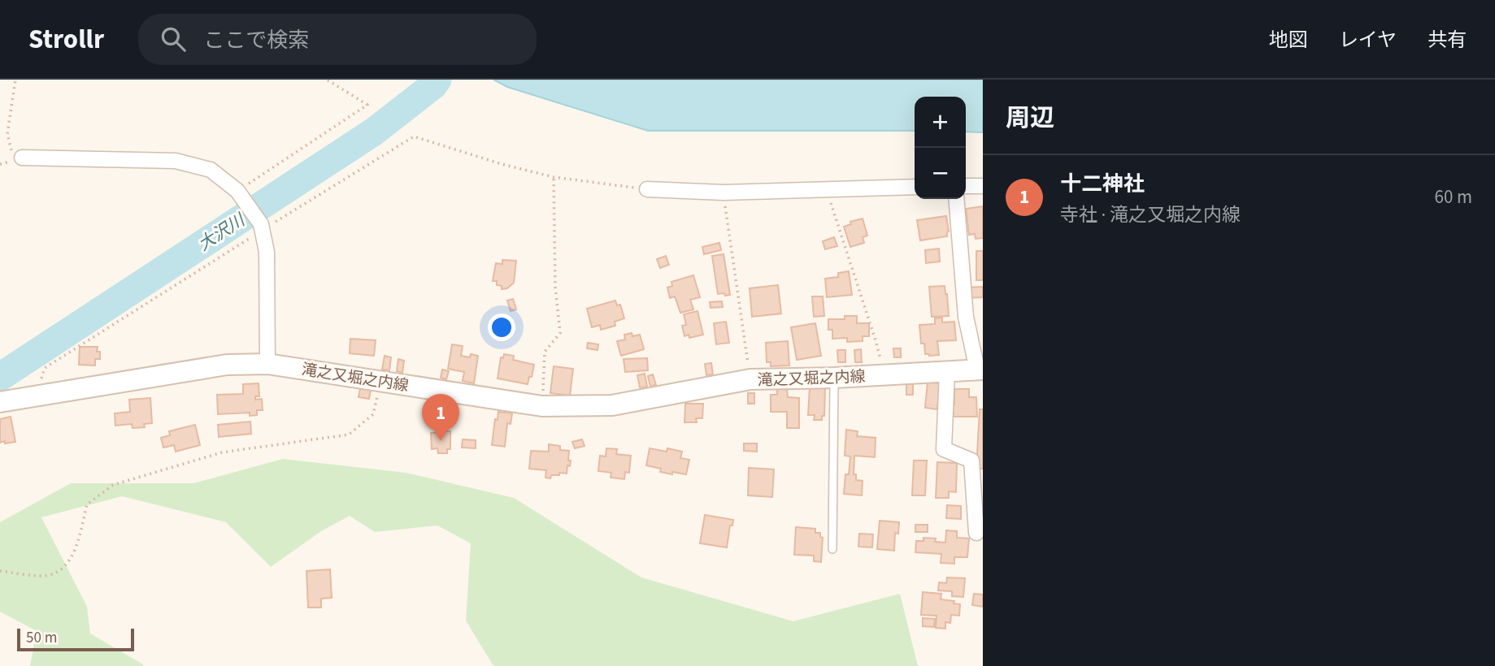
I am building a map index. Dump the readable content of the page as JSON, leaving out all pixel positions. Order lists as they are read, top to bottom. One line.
{"streets":{"main road":["滝之又堀之内線"]},"water":["大沢川"],"scale_bar":"50 m","page":{"header":"Strollr","search":"ここで検索","nav":["地図","レイヤ","共有"],"heading":"周辺","map_buttons":["+","−"],"list":[{"mark":"1","name":"十二神社","note":"寺社 · 滝之又堀之内線","value":"60 m"}],"pins":"1","scale":"50 m"}}
